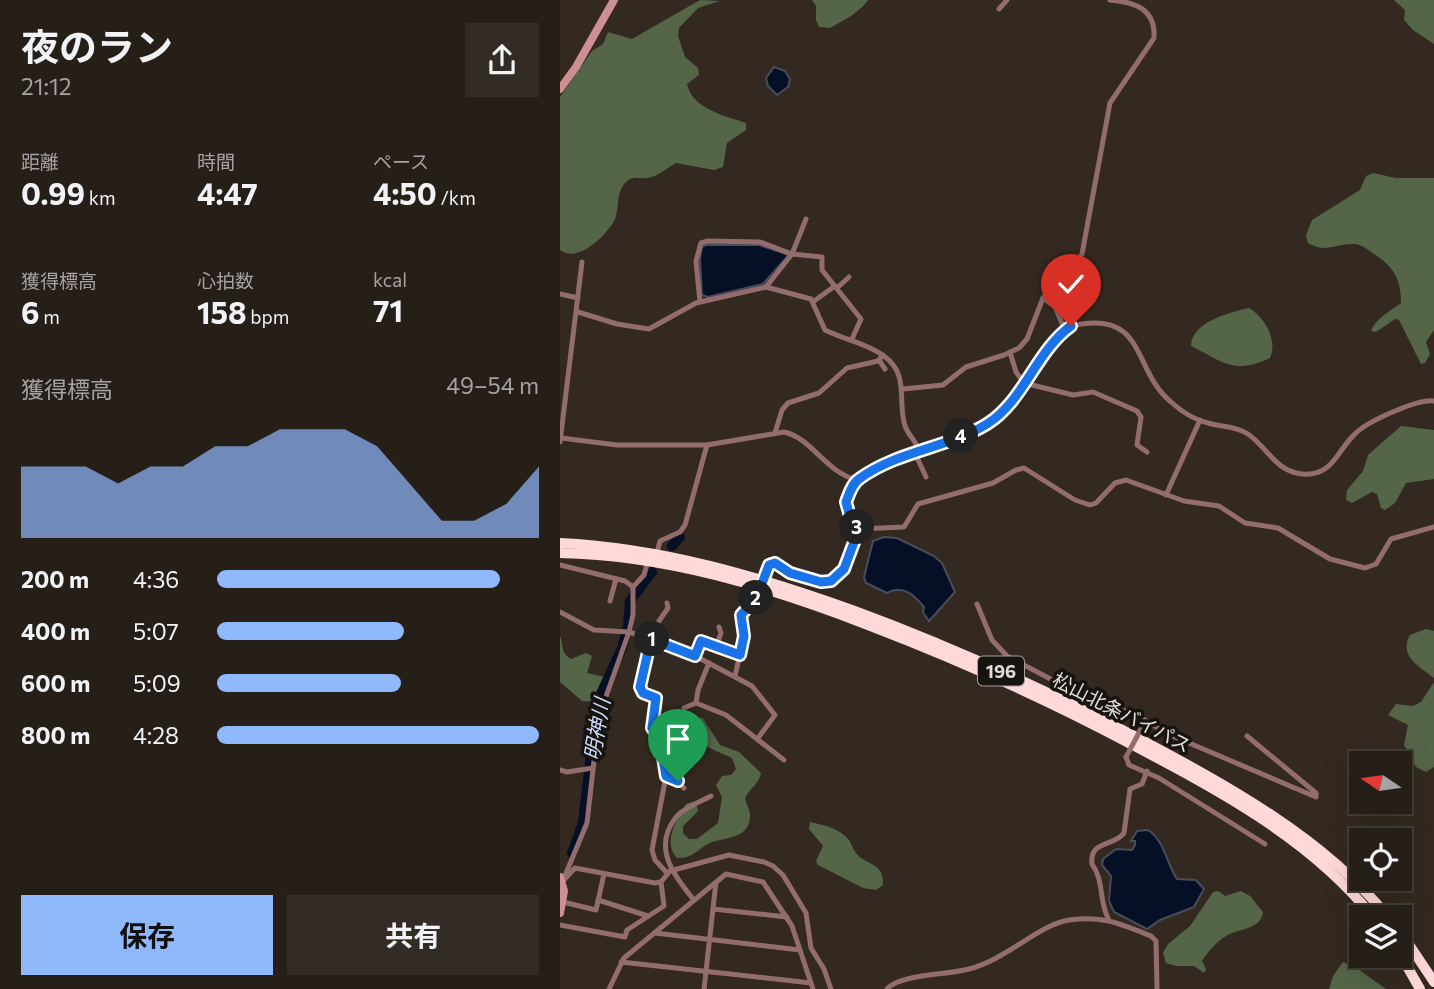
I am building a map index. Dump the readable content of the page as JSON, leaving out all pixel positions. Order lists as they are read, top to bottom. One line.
{"streets":{"highway":["196","松山北条バイパス"]},"water":["明神川"],"north":"left","page":{"heading":["夜のラン","21:12"],"stats":[["距離","0.99 km"],["時間","4:47"],["ペース","4:50 /km"],["獲得標高","6 m"],["心拍数","158 bpm"],["kcal","71"]],"chart":["獲得標高","49–54 m"],"pins":["4","3","2","1"],"list":[{"name":"200 m","note":"4:36"},{"name":"400 m","note":"5:07"},{"name":"600 m","note":"5:09"},{"name":"800 m","note":"4:28"}],"buttons":["保存","共有"]}}
